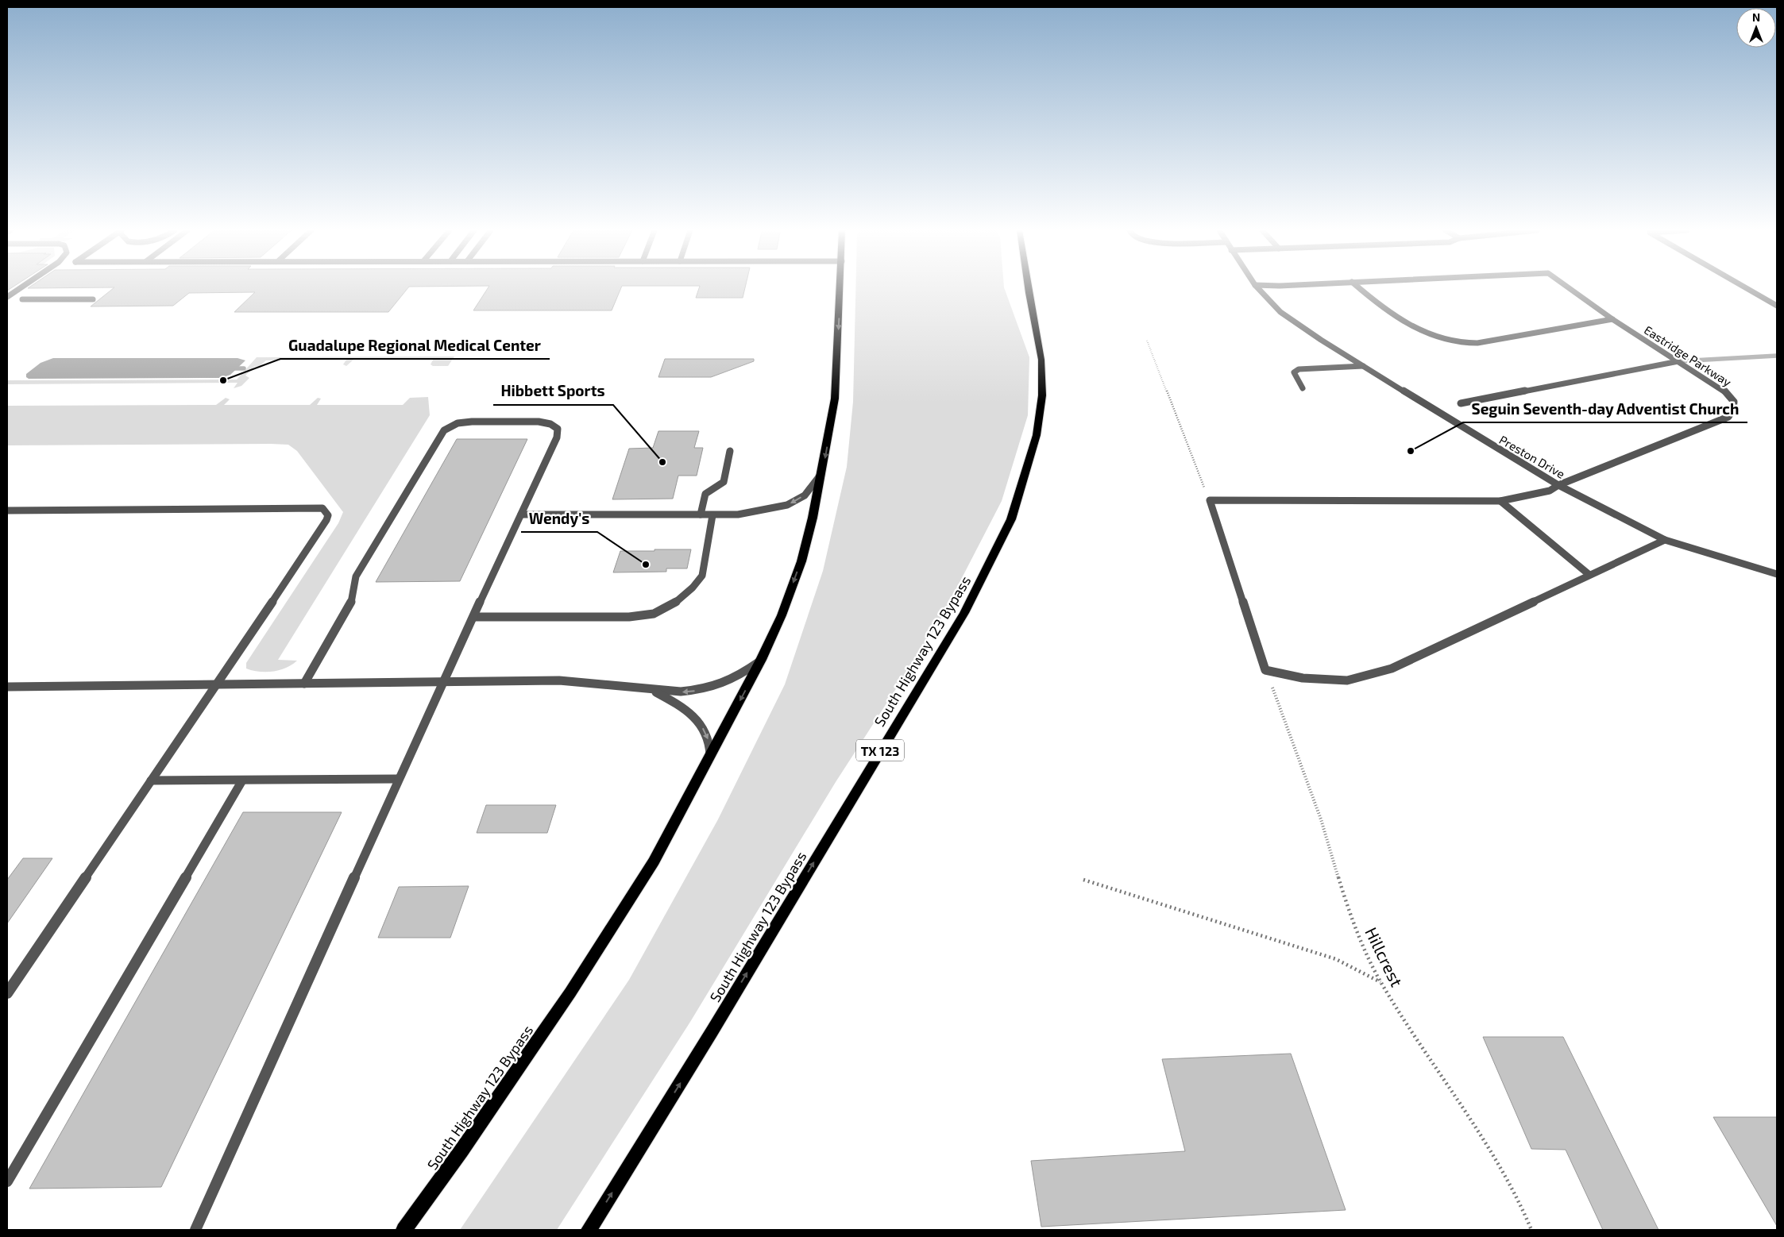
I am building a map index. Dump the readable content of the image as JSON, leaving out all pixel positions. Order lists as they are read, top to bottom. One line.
{"streets":{"main road":["South Highway 123 Bypass","TX 123"],"street":["Eastridge Parkway","Preston Drive"],"path":["Hillcrest"]},"crossings":[["Eastridge Parkway","Preston Drive"]],"places":["Guadalupe Regional Medical Center","Seguin Seventh-day Adventist Church","Hibbett Sports","Wendy's"],"north":"top"}
